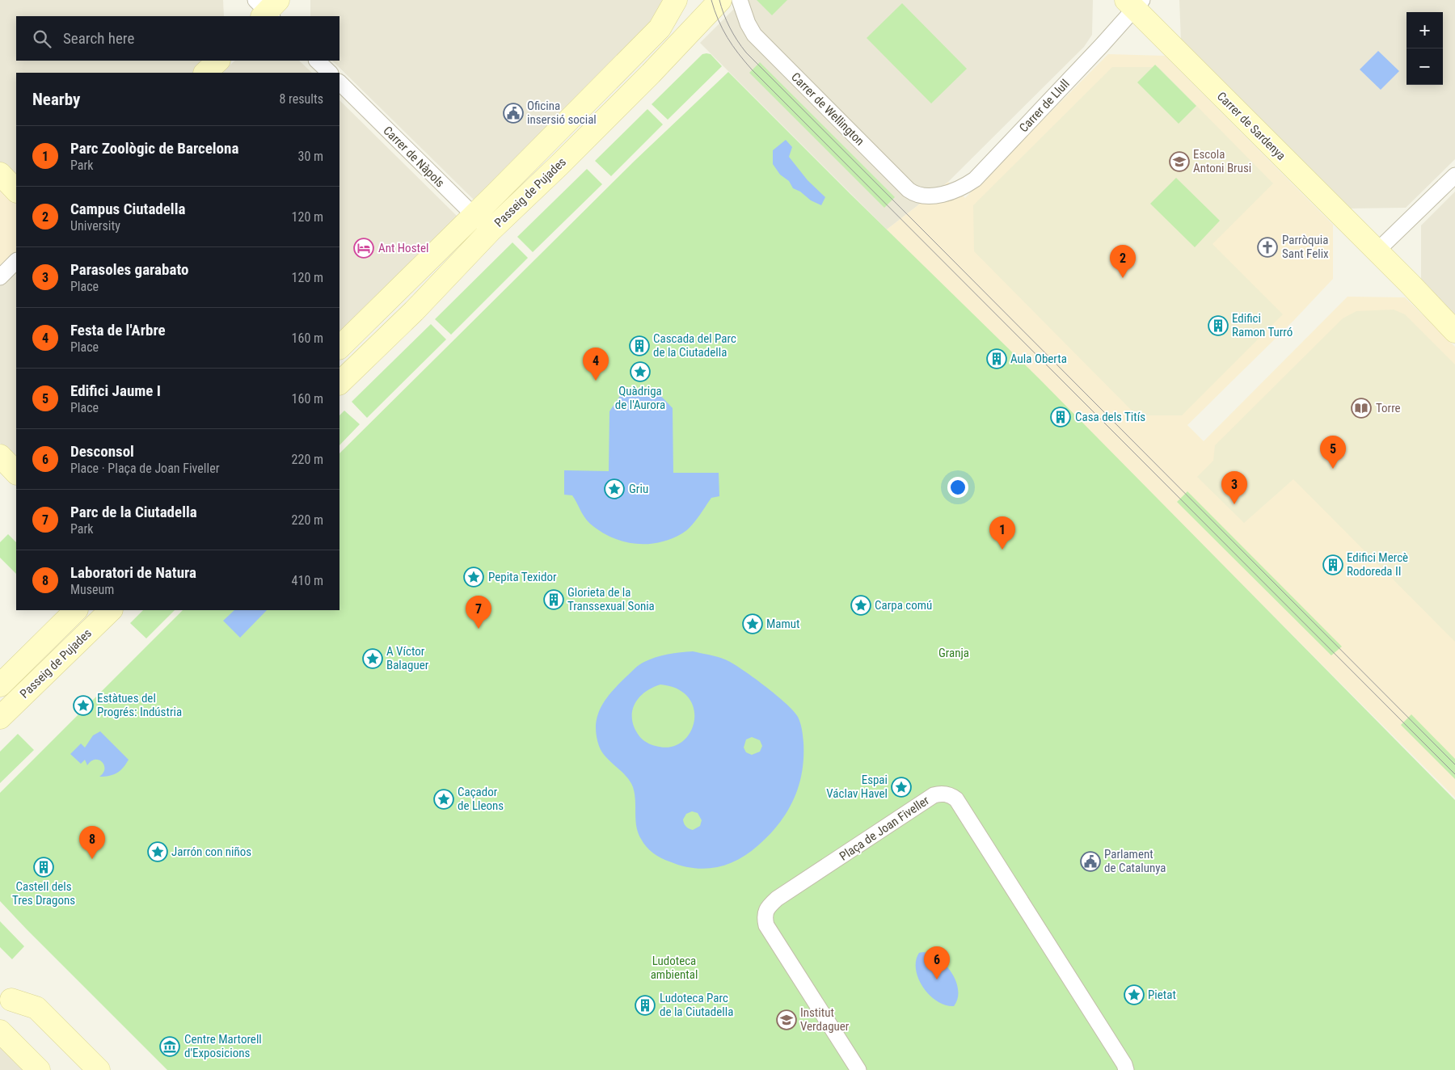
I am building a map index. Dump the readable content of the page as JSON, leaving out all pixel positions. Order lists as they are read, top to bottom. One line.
{"streets":{"street":["Carrer de Llull","Carrer de Wellington","Carrer de Sardenya","Carrer de Nàpols","Passeig de Pujades","Plaça de Joan Fiveller"]},"crossings":[["Carrer de Llull","Carrer de Wellington"],["Carrer de Llull","Carrer de Sardenya"],["Carrer de Nàpols","Passeig de Pujades"]],"parks":["Granja","Ludoteca ambiental"],"places":{"public building":["Oficina insersió social","Parlament de Catalunya"],"school or university":["Escola Antoni Brusi","Institut Verdaguer"],"church":["Parròquia Sant Felix"],"hotel":["Ant Hostel"],"building":["Edifici Ramon Turró","Cascada del Parc de la Ciutadella","Aula Oberta","Casa dels Titís","Edifici Mercè Rodoreda II","Glorieta de la Transsexual Sonia","Castell dels Tres Dragons","Ludoteca Parc de la Ciutadella"],"place":["Quàdriga de l'Aurora","Griu","Pepita Texidor","Carpa comú","Mamut","A Víctor Balaguer","Estàtues del Progrés: Indústria","Espai Václav Havel","Caçador de Lleons","Jarrón con niños","Pietat"],"library":["Torre"],"museum":["Centre Martorell d'Exposicions"]},"page":{"map_buttons":["+","−"],"search":"Search here","heading":["Nearby","8 results"],"list":[{"mark":"1","name":"Parc Zoològic de Barcelona","note":"Park","value":"30 m"},{"mark":"2","name":"Campus Ciutadella","note":"University","value":"120 m"},{"mark":"3","name":"Parasoles garabato","note":"Place","value":"120 m"},{"mark":"4","name":"Festa de l'Arbre","note":"Place","value":"160 m"},{"mark":"5","name":"Edifici Jaume I","note":"Place","value":"160 m"},{"mark":"6","name":"Desconsol","note":"Place · Plaça de Joan Fiveller","value":"220 m"},{"mark":"7","name":"Parc de la Ciutadella","note":"Park","value":"220 m"},{"mark":"8","name":"Laboratori de Natura","note":"Museum","value":"410 m"}],"pins":["2","4","5","3","1","7","8","6"]}}
